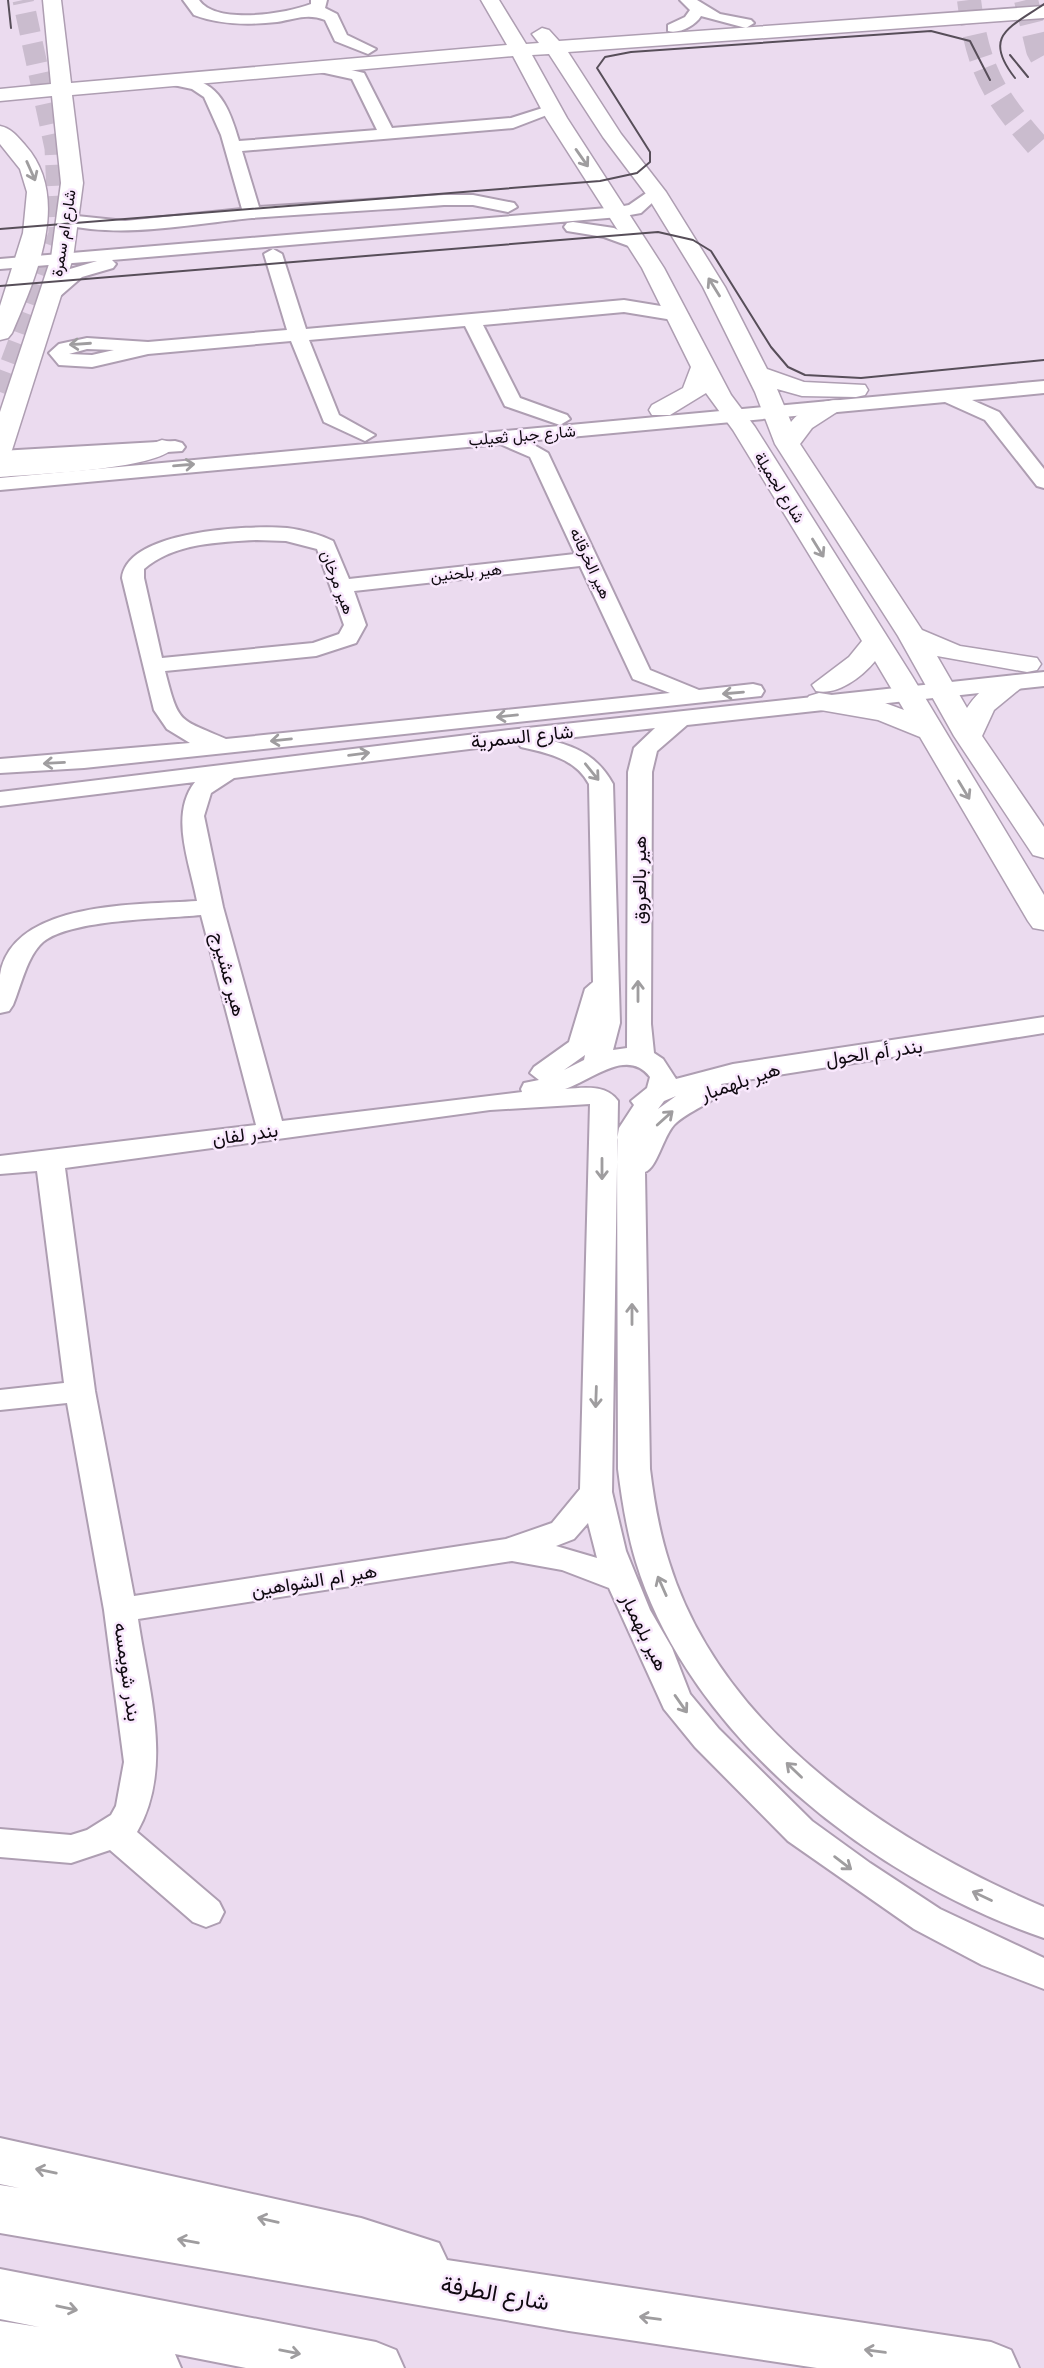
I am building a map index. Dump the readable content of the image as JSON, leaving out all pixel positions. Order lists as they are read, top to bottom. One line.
{"streets":{"main road":["شارع الطرفة"],"street":["شارع ام سمرة","شارع جبل ثعيلب","شارع لجميلة","هير الخرقانه","هير بلحنين","هير مرخان","شارع السمرية","هير بالعروق","هير عشيرج","بندر أم الحول","هير بلهمبار","بندر لفان","هير ام الشواهين","بندر شويمسه"]},"crossings":[["شارع جبل ثعيلب","شارع لجميلة"],["شارع لجميلة","شارع السمرية"],["هير الخرقانه","هير بلحنين"],["هير بلحنين","هير مرخان"],["شارع السمرية","هير بالعروق"],["هير بالعروق","بندر أم الحول"],["هير بالعروق","هير بلهمبار"],["هير بالعروق","بندر لفان"],["هير عشيرج","بندر لفان"],["بندر أم الحول","هير بلهمبار"],["بندر أم الحول","بندر لفان"],["هير بلهمبار","بندر لفان"],["هير بلهمبار","هير ام الشواهين"],["بندر لفان","بندر شويمسه"],["هير ام الشواهين","بندر شويمسه"]]}
